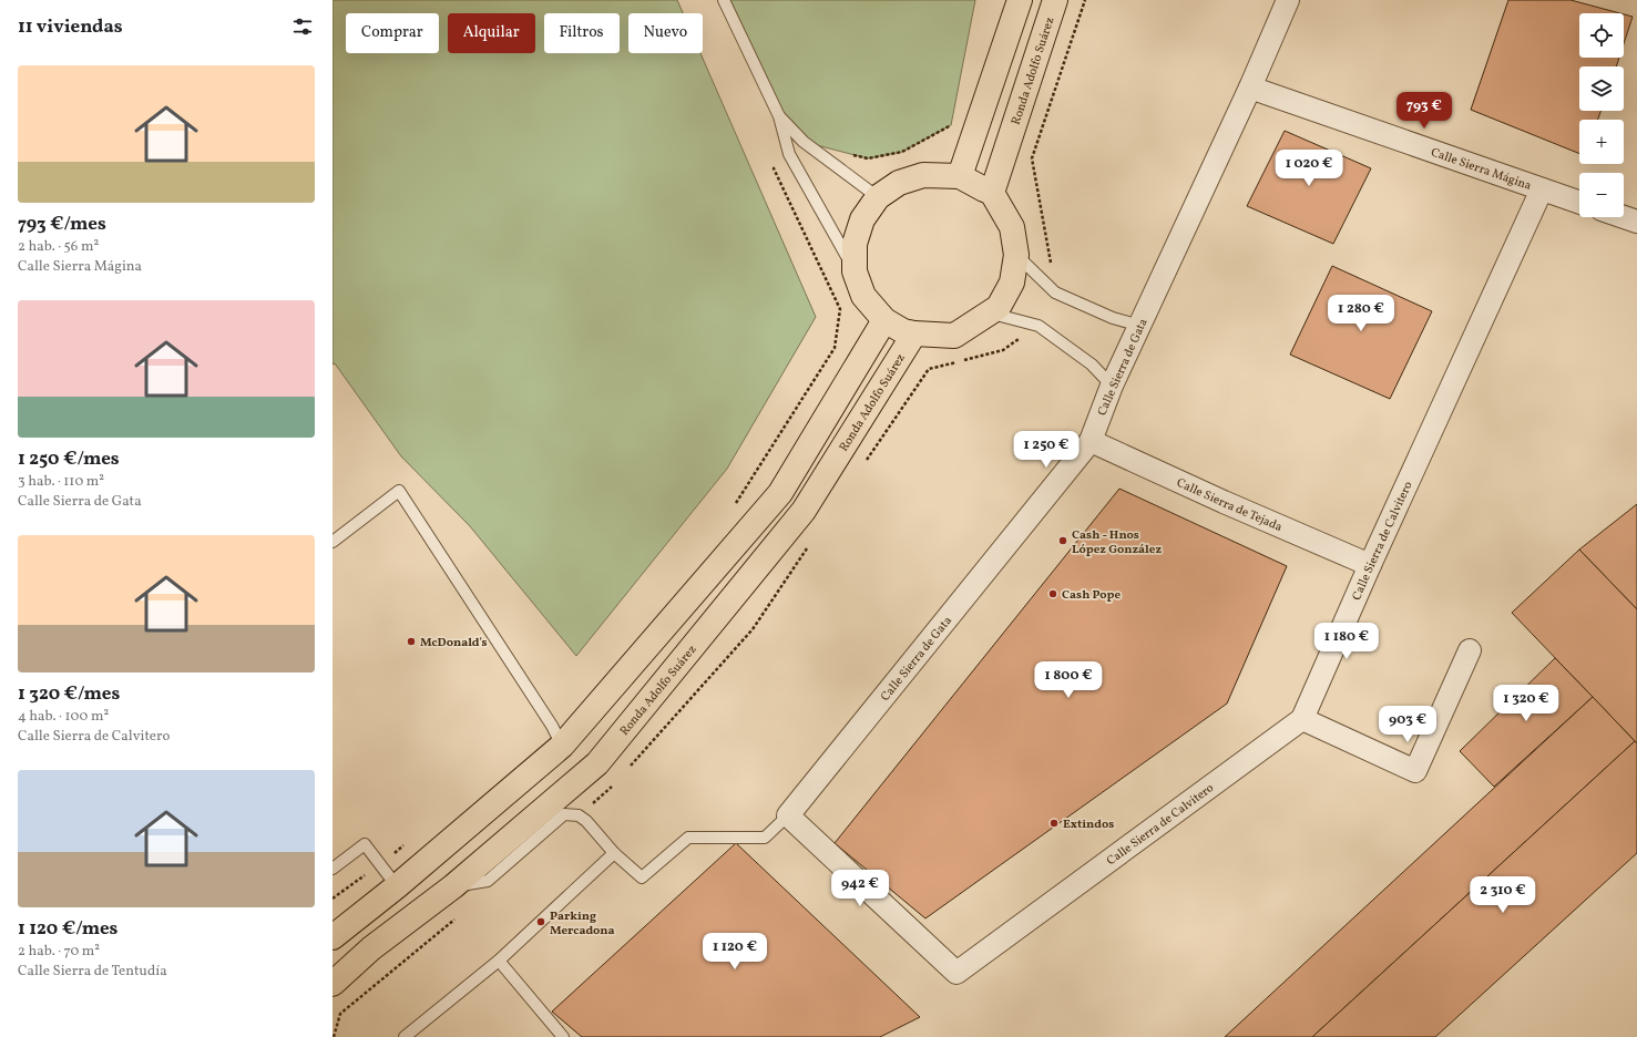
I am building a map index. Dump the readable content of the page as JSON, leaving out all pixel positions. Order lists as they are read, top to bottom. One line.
{"streets":{"main road":["Ronda Adolfo Suárez"],"street":["Calle Sierra Mágina","Calle Sierra de Gata","Calle Sierra de Tejada","Calle Sierra de Calvitero"]},"crossings":[["Calle Sierra Mágina","Calle Sierra de Gata"],["Calle Sierra Mágina","Calle Sierra de Calvitero"],["Calle Sierra de Gata","Calle Sierra de Tejada"],["Calle Sierra de Gata","Calle Sierra de Calvitero"],["Calle Sierra de Tejada","Calle Sierra de Calvitero"]],"places":["Cash - Hnos López González","Cash Pope","McDonald's","Extindos","Parking Mercadona"],"page":{"heading":"11 viviendas","map_buttons":["+","−"],"chip":["Comprar","Alquilar","Filtros","Nuevo"],"list":[{"name":"793 €/mes","note":"2 hab. · 56 m² · Calle Sierra Mágina"},{"name":"1 250 €/mes","note":"3 hab. · 110 m² · Calle Sierra de Gata"},{"name":"1 320 €/mes","note":"4 hab. · 100 m² · Calle Sierra de Calvitero"},{"name":"1 120 €/mes","note":"2 hab. · 70 m² · Calle Sierra de Tentudía"}],"price":["793 €","1 020 €","1 280 €","1 250 €","1 180 €","1 800 €","1 320 €","903 €","942 €","2 310 €","1 120 €"]}}
